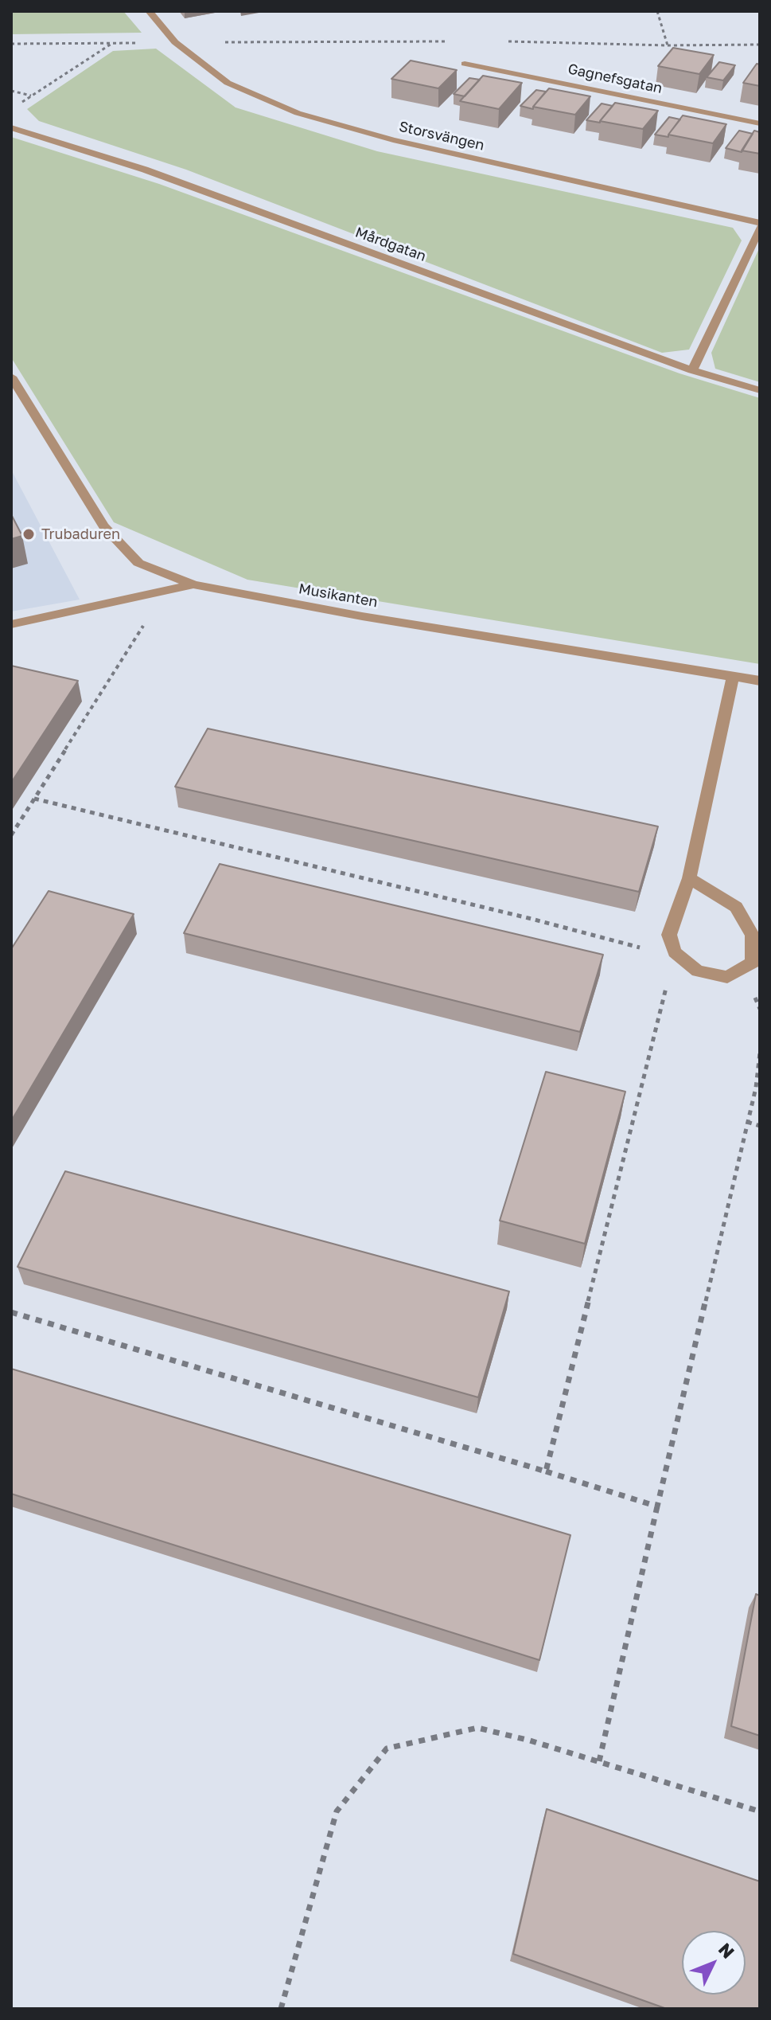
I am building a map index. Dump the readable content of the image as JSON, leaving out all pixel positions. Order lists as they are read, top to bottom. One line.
{"streets":{"street":["Gagnefsgatan","Storsvängen","Mårdgatan","Musikanten"]},"crossings":[["Storsvängen","Mårdgatan"]],"places":["Trubaduren"],"north":"top right"}
